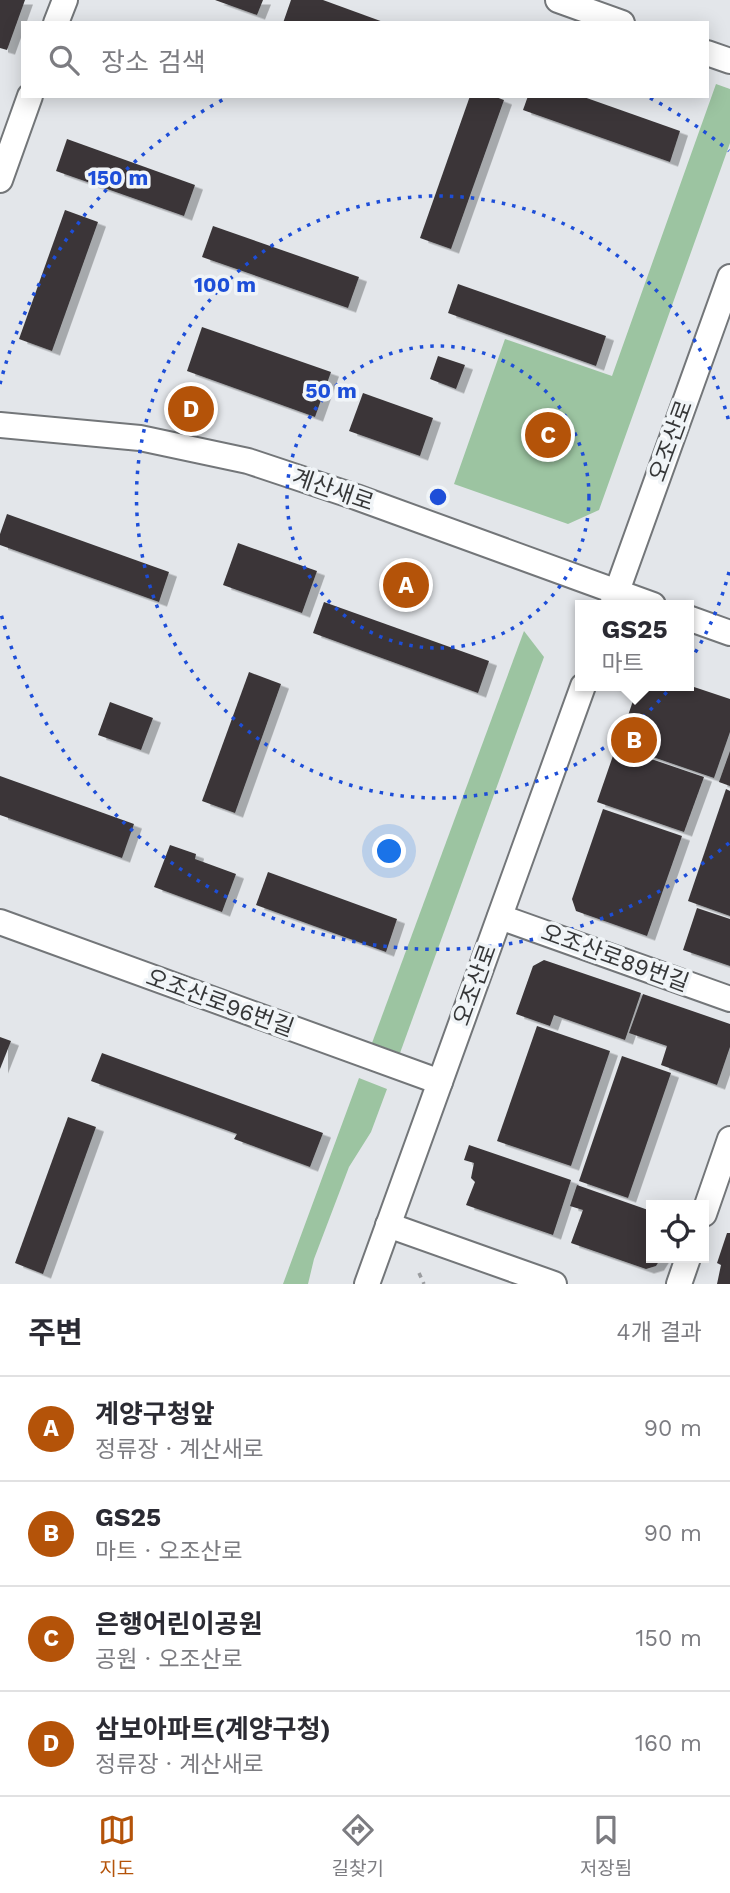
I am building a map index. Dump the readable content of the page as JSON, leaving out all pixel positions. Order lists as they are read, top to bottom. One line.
{"streets":{"street":["오조산로","계산새로","오조산로89번길","오조산로96번길"]},"crossings":[["오조산로","계산새로"],["오조산로","오조산로89번길"],["오조산로","오조산로96번길"]],"page":{"search":"장소 검색","pins":["D","C","A","B"],"popup":["GS25","마트"],"heading":["주변","4개 결과"],"list":[{"mark":"A","name":"계양구청앞","note":"정류장 · 계산새로","value":"90 m"},{"mark":"B","name":"GS25","note":"마트 · 오조산로","value":"90 m"},{"mark":"C","name":"은행어린이공원","note":"공원 · 오조산로","value":"150 m"},{"mark":"D","name":"삼보아파트(계양구청)","note":"정류장 · 계산새로","value":"160 m"}],"nav":["지도","길찾기","저장됨"]},"rings":["150 m","100 m","50 m"]}
